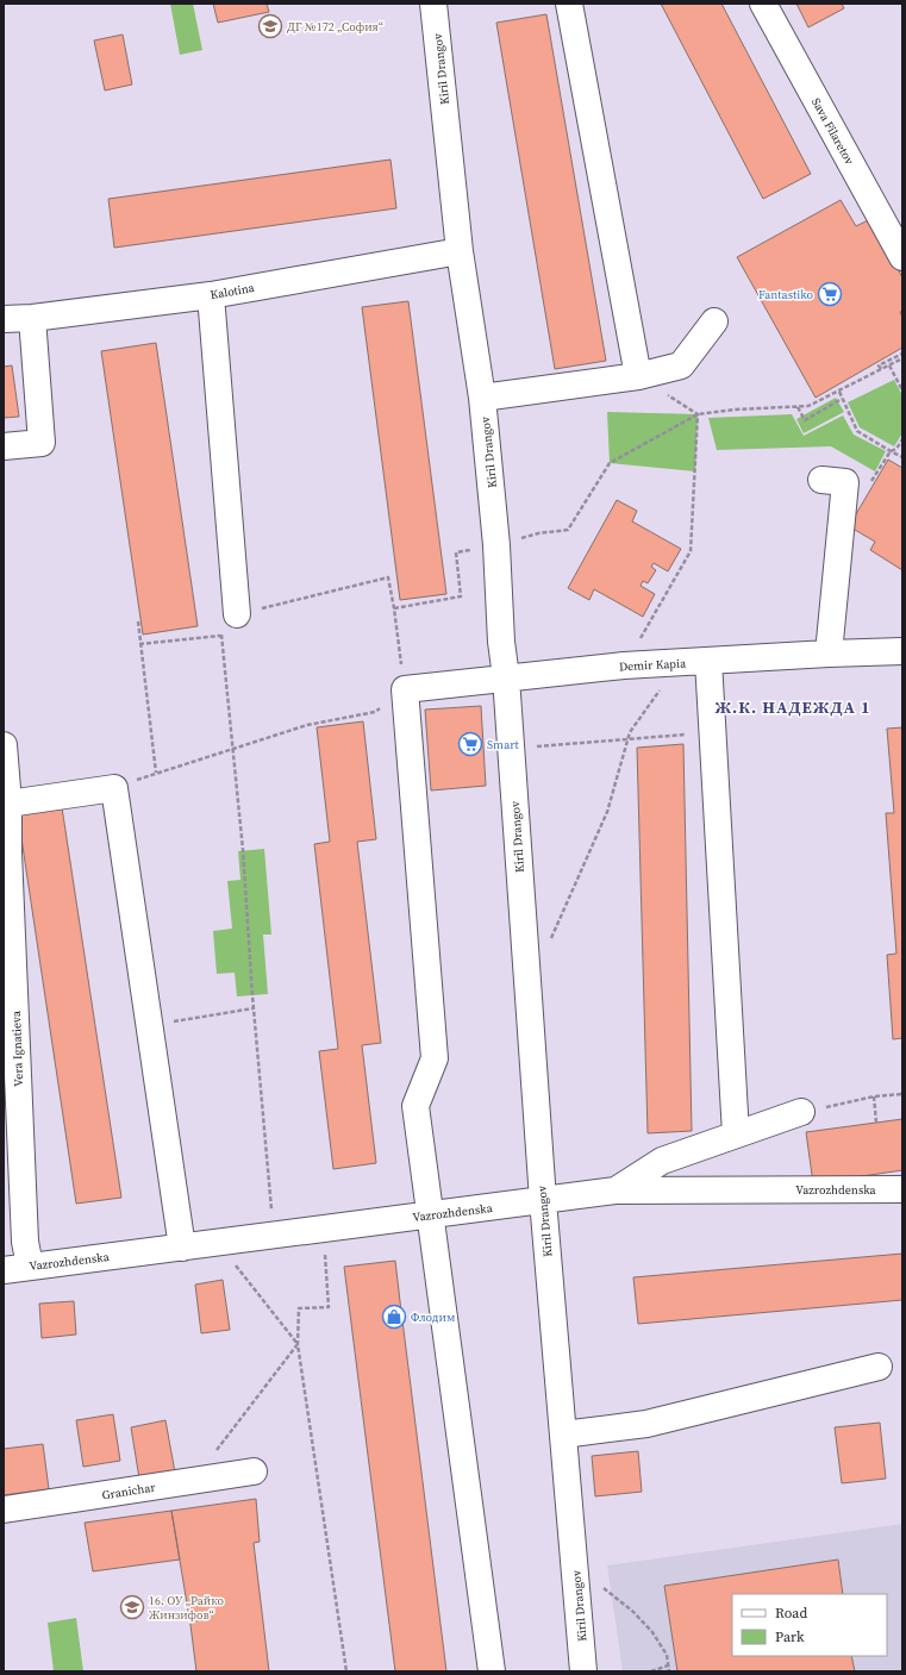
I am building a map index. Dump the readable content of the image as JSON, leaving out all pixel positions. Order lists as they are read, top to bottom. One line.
{"streets":{"street":["Kiril Drangov","Sava Filaretov","Kalotina","Demir Kapia","Vera Ignatieva","Vazrozhdenska","Granichar"]},"crossings":[["Kiril Drangov","Kalotina"],["Kiril Drangov","Demir Kapia"],["Kiril Drangov","Vazrozhdenska"],["Vera Ignatieva","Vazrozhdenska"]],"districts":["Ж.К. НАДЕЖДА 1"],"places":{"school or university":["ДГ №172 „София“","16. ОУ „Райко Жинзифов“"],"supermarket":["Fantastiko","Smart"],"shop":["Флодим"]},"legend":["Road","Park"]}
